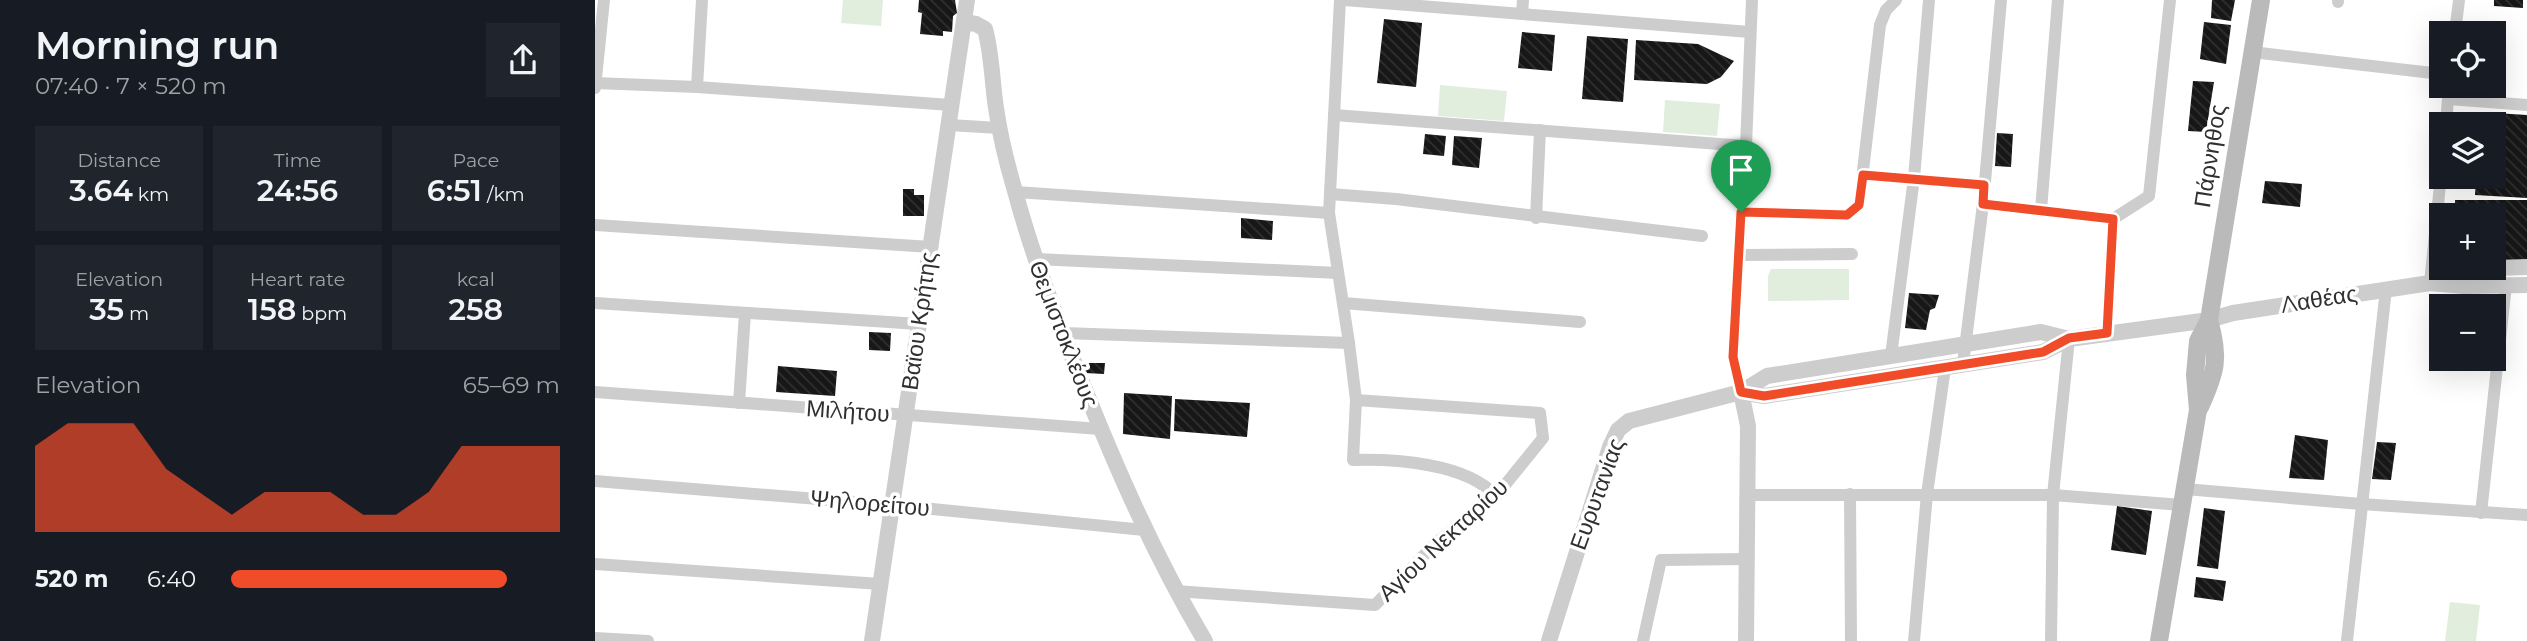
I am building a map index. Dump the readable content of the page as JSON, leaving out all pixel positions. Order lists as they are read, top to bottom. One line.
{"streets":{"main road":["Πάρνηθος"],"street":["Λαθέας","Βαϊου Κρήτης","Θεμιστοκλέους","Μιλήτου","Ευρυτανίας","Ψηλορείτου","Αγίου Νεκταρίου"]},"crossings":[["Πάρνηθος","Λαθέας"],["Βαϊου Κρήτης","Θεμιστοκλέους"],["Βαϊου Κρήτης","Μιλήτου"],["Βαϊου Κρήτης","Ψηλορείτου"],["Θεμιστοκλέους","Μιλήτου"],["Θεμιστοκλέους","Ψηλορείτου"],["Θεμιστοκλέους","Αγίου Νεκταρίου"]],"page":{"heading":["Morning run","07:40 · 7 × 520 m"],"map_buttons":["+","−"],"stats":[["Distance","3.64 km"],["Time","24:56"],["Pace","6:51 /km"],["Elevation","35 m"],["Heart rate","158 bpm"],["kcal","258"]],"chart":["Elevation","65–69 m"],"list":[{"name":"520 m","note":"6:40"}]}}
